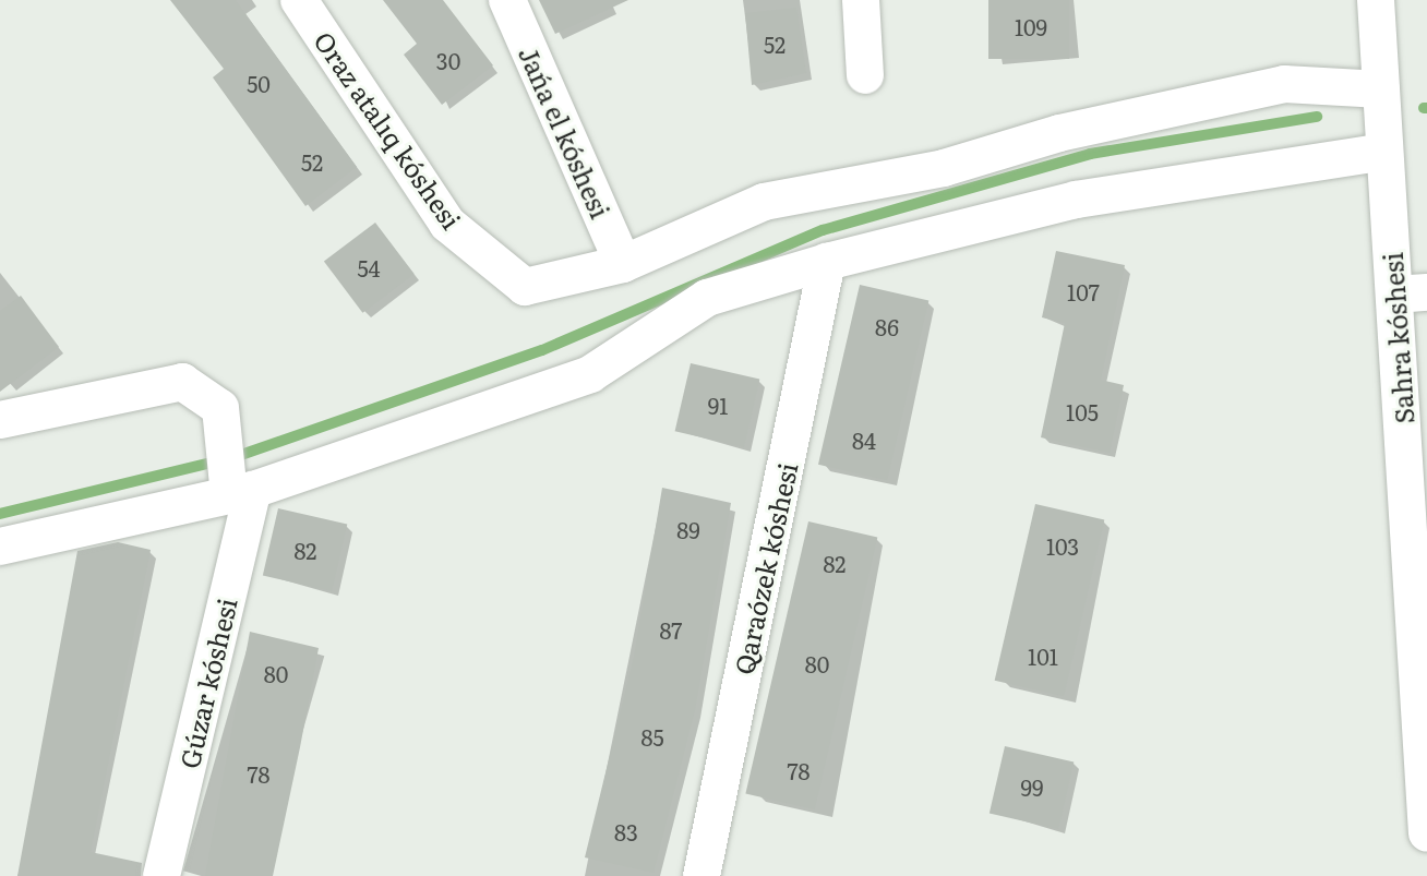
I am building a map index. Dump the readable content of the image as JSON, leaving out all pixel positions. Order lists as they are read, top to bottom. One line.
{"streets":{"street":["Oraz atalıq kóshesi","Jańa el kóshesi","Sahra kóshesi","Qaraózek kóshesi","Gúzar kóshesi"]},"crossings":[["Oraz atalıq kóshesi","Jańa el kóshesi"]],"house_numbers":["109","52","30","50","52","54","107","86","91","105","84","89","103","82","82","87","101","80","80","85","78","78","99","83"]}
